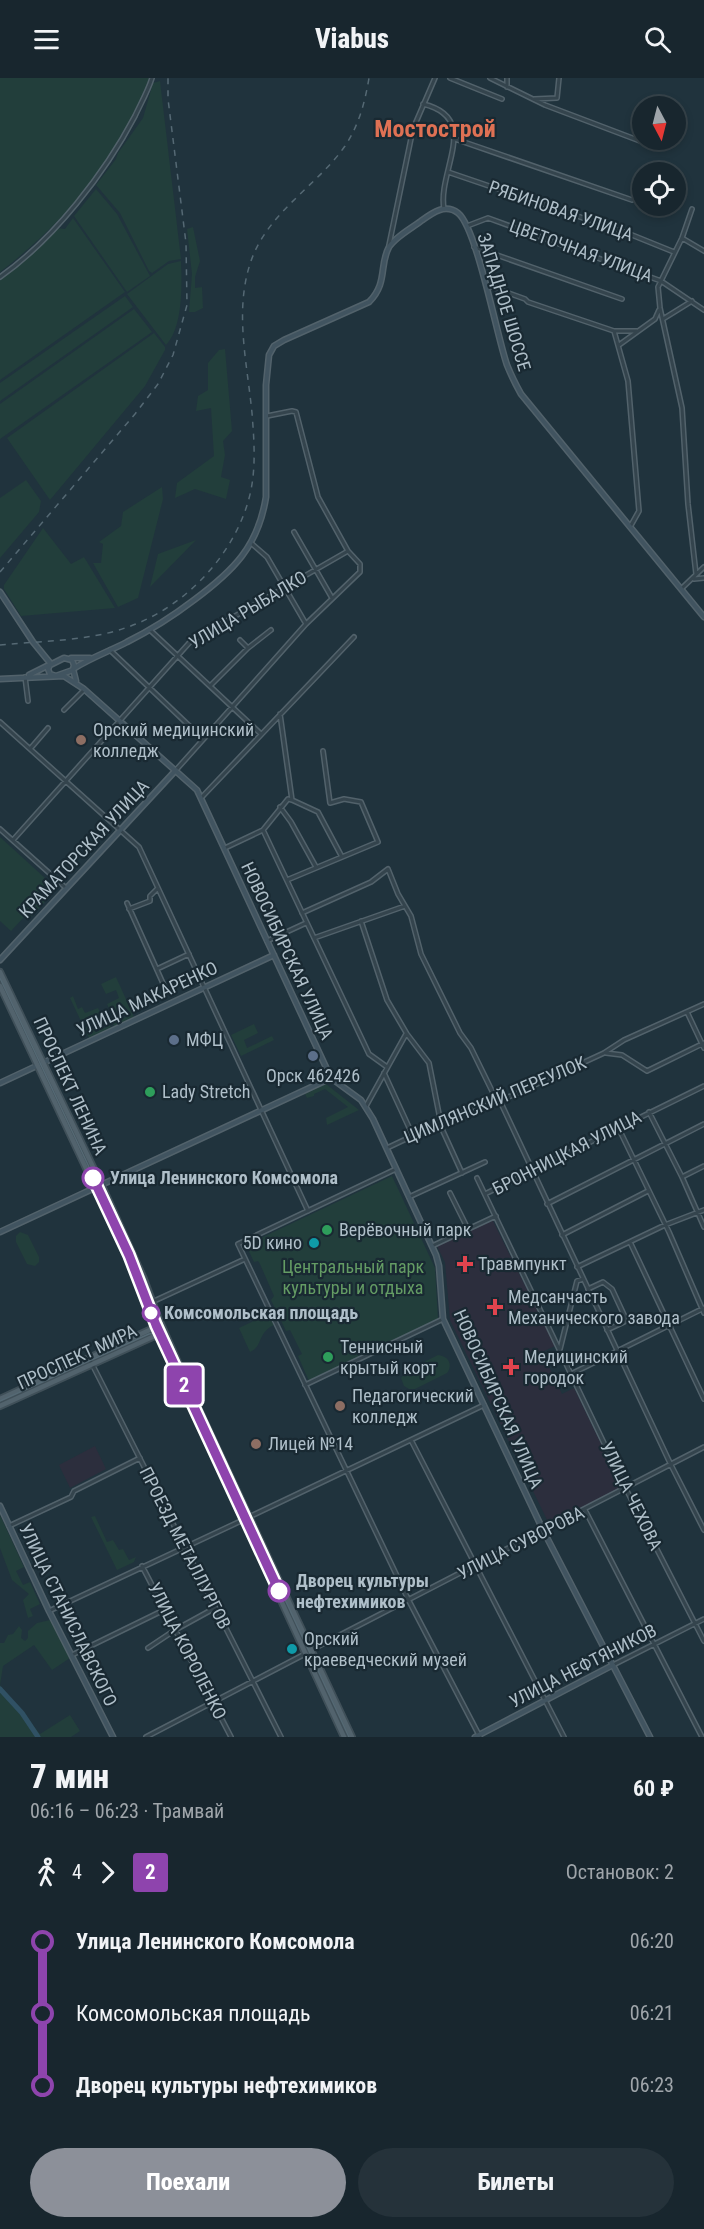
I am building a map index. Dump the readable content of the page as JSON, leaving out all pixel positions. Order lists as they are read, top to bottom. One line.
{"streets":{"main road":["ЗАПАДНОЕ ШОССЕ","КРАМАТОРСКАЯ УЛИЦА","НОВОСИБИРСКАЯ УЛИЦА","УЛИЦА МАКАРЕНКО","ПРОСПЕКТ ЛЕНИНА","ПРОСПЕКТ МИРА","УЛИЦА СТАНИСЛАВСКОГО","УЛИЦА НЕФТЯНИКОВ"],"street":["РЯБИНОВАЯ УЛИЦА","ЦВЕТОЧНАЯ УЛИЦА","УЛИЦА РЫБАЛКО","ЦИМЛЯНСКИЙ ПЕРЕУЛОК","БРОННИЦКАЯ УЛИЦА","УЛИЦА ЧЕХОВА","УЛИЦА СУВОРОВА","ПРОЕЗД МЕТАЛЛУРГОВ","УЛИЦА КОРОЛЕНКО"]},"crossings":[["ЦВЕТОЧНАЯ УЛИЦА","ЗАПАДНОЕ ШОССЕ"],["УЛИЦА РЫБАЛКО","КРАМАТОРСКАЯ УЛИЦА"],["УЛИЦА РЫБАЛКО","НОВОСИБИРСКАЯ УЛИЦА"],["КРАМАТОРСКАЯ УЛИЦА","НОВОСИБИРСКАЯ УЛИЦА"],["НОВОСИБИРСКАЯ УЛИЦА","УЛИЦА МАКАРЕНКО"],["НОВОСИБИРСКАЯ УЛИЦА","ЦИМЛЯНСКИЙ ПЕРЕУЛОК"],["НОВОСИБИРСКАЯ УЛИЦА","УЛИЦА СУВОРОВА"],["НОВОСИБИРСКАЯ УЛИЦА","УЛИЦА НЕФТЯНИКОВ"],["УЛИЦА МАКАРЕНКО","ПРОСПЕКТ ЛЕНИНА"],["ПРОСПЕКТ ЛЕНИНА","ПРОСПЕКТ МИРА"],["ПРОСПЕКТ ЛЕНИНА","УЛИЦА СУВОРОВА"],["БРОННИЦКАЯ УЛИЦА","УЛИЦА ЧЕХОВА"],["ПРОСПЕКТ МИРА","ПРОЕЗД МЕТАЛЛУРГОВ"],["УЛИЦА ЧЕХОВА","УЛИЦА СУВОРОВА"],["УЛИЦА ЧЕХОВА","УЛИЦА НЕФТЯНИКОВ"],["УЛИЦА СУВОРОВА","ПРОЕЗД МЕТАЛЛУРГОВ"],["УЛИЦА СУВОРОВА","УЛИЦА КОРОЛЕНКО"]],"districts":["Мостострой"],"parks":["Центральный парк культуры и отдыха"],"places":{"other":["Орский медицинский колледж","МФЦ","Орск 462426","Lady Stretch","Улица Ленинского Комсомола","Верёвочный парк","5D кино","Комсомольская площадь","Теннисный крытый корт","Педагогический колледж","Лицей №14","Дворец культуры нефтехимиков","Орский краеведческий музей"],"health":["Травмпункт","Медсанчасть Механического завода","Медицинский городок"]},"lines":["tram line 2"],"north":"bottom","page":{"header":"Viabus","on_map":"2","heading":["7 мин","06:16 – 06:23 · Трамвай","60 ₽"],"legs":["4","2","Остановок: 2"],"list":[{"name":"Улица Ленинского Комсомола","value":"06:20"},{"name":"Комсомольская площадь","value":"06:21"},{"name":"Дворец культуры нефтехимиков","value":"06:23"}],"buttons":["Поехали","Билеты"]}}
